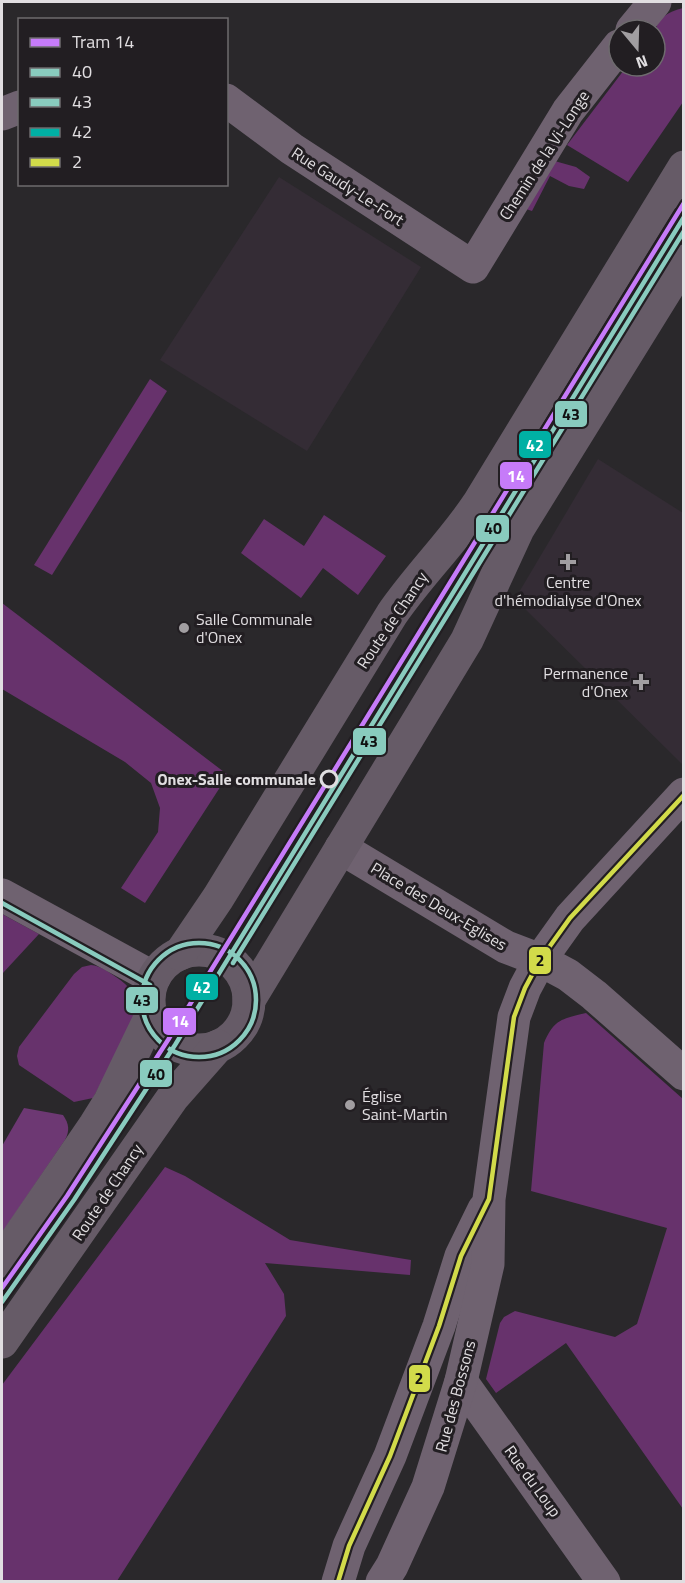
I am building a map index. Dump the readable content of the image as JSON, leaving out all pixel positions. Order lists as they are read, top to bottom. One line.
{"streets":{"main road":["Route de Chancy"],"street":["Chemin de la Vi-Longe","Rue Gaudy-Le-Fort","Place des Deux-Eglises","Rue des Bossons","Rue du Loup"]},"crossings":[["Chemin de la Vi-Longe","Rue Gaudy-Le-Fort"],["Place des Deux-Eglises","Rue des Bossons"],["Rue des Bossons","Rue du Loup"]],"places":{"health":["Centre d'hémodialyse d'Onex","Permanence d'Onex"],"other":["Salle Communale d'Onex","Onex-Salle communale","Église Saint-Martin"]},"lines":["tram line 14","transit line 42","transit line 40","transit line 43","transit line 2"],"legend":["Tram 14","40","43","42","2"],"north":"bottom"}
